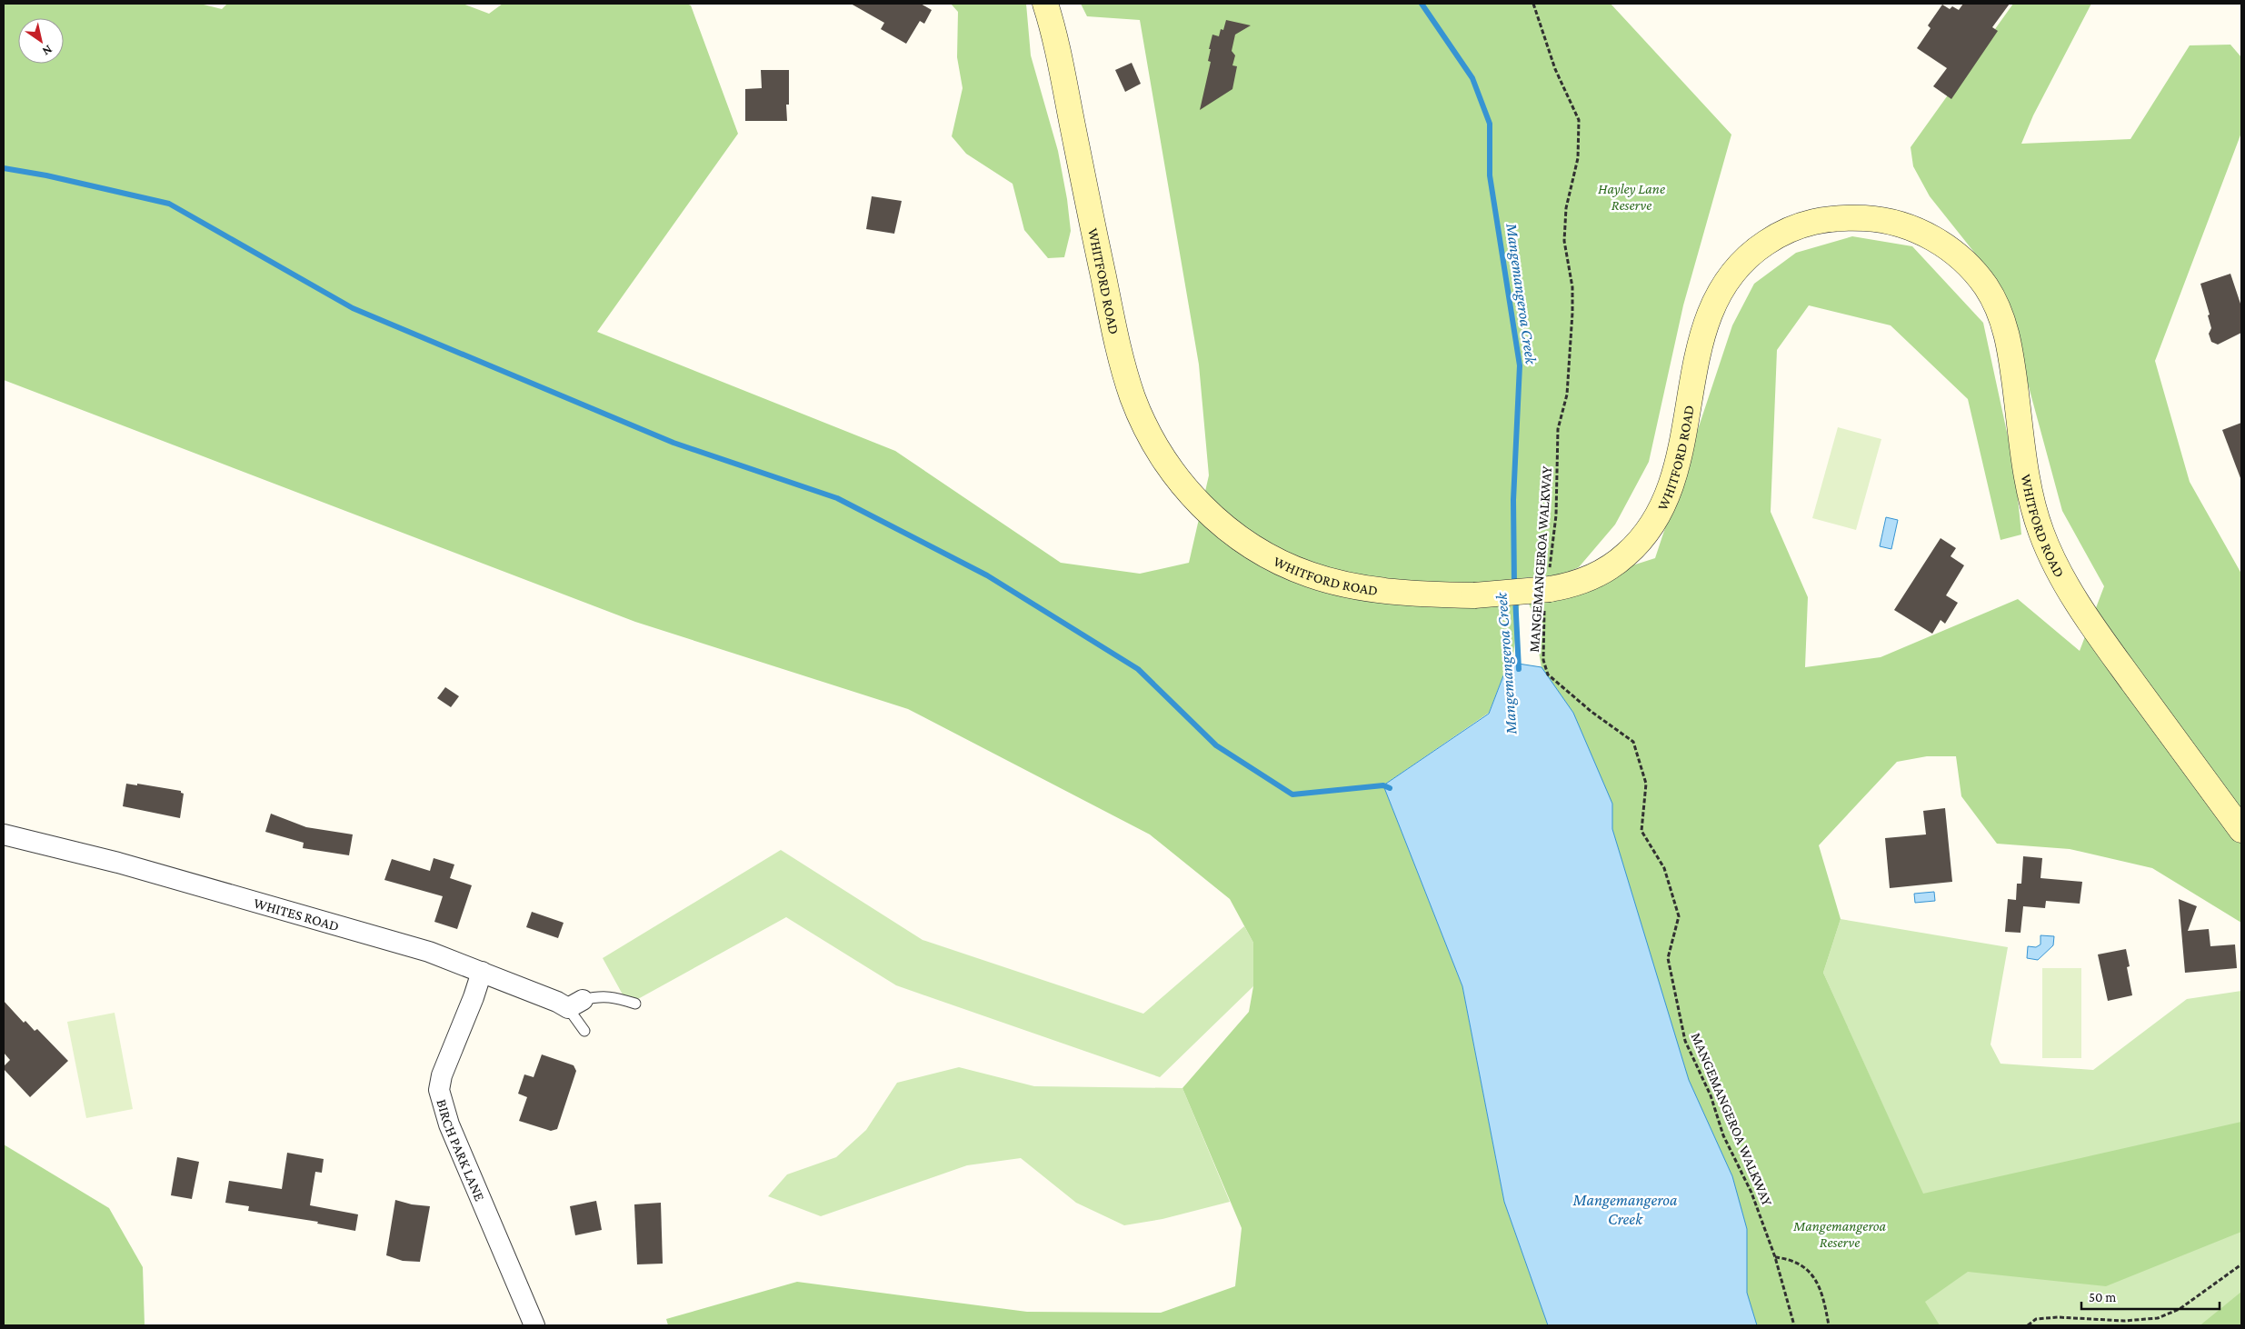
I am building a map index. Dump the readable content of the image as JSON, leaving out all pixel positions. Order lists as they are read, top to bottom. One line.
{"streets":{"main road":["WHITFORD ROAD"],"street":["WHITES ROAD","BIRCH PARK LANE"],"path":["MANGEMANGEROA WALKWAY"]},"crossings":[["WHITFORD ROAD","MANGEMANGEROA WALKWAY"],["WHITES ROAD","BIRCH PARK LANE"]],"water":["Mangemangeroa Creek"],"parks":["Hayley Lane Reserve","Mangemangeroa Reserve"],"scale_bar":"50 m","north":"bottom right"}
